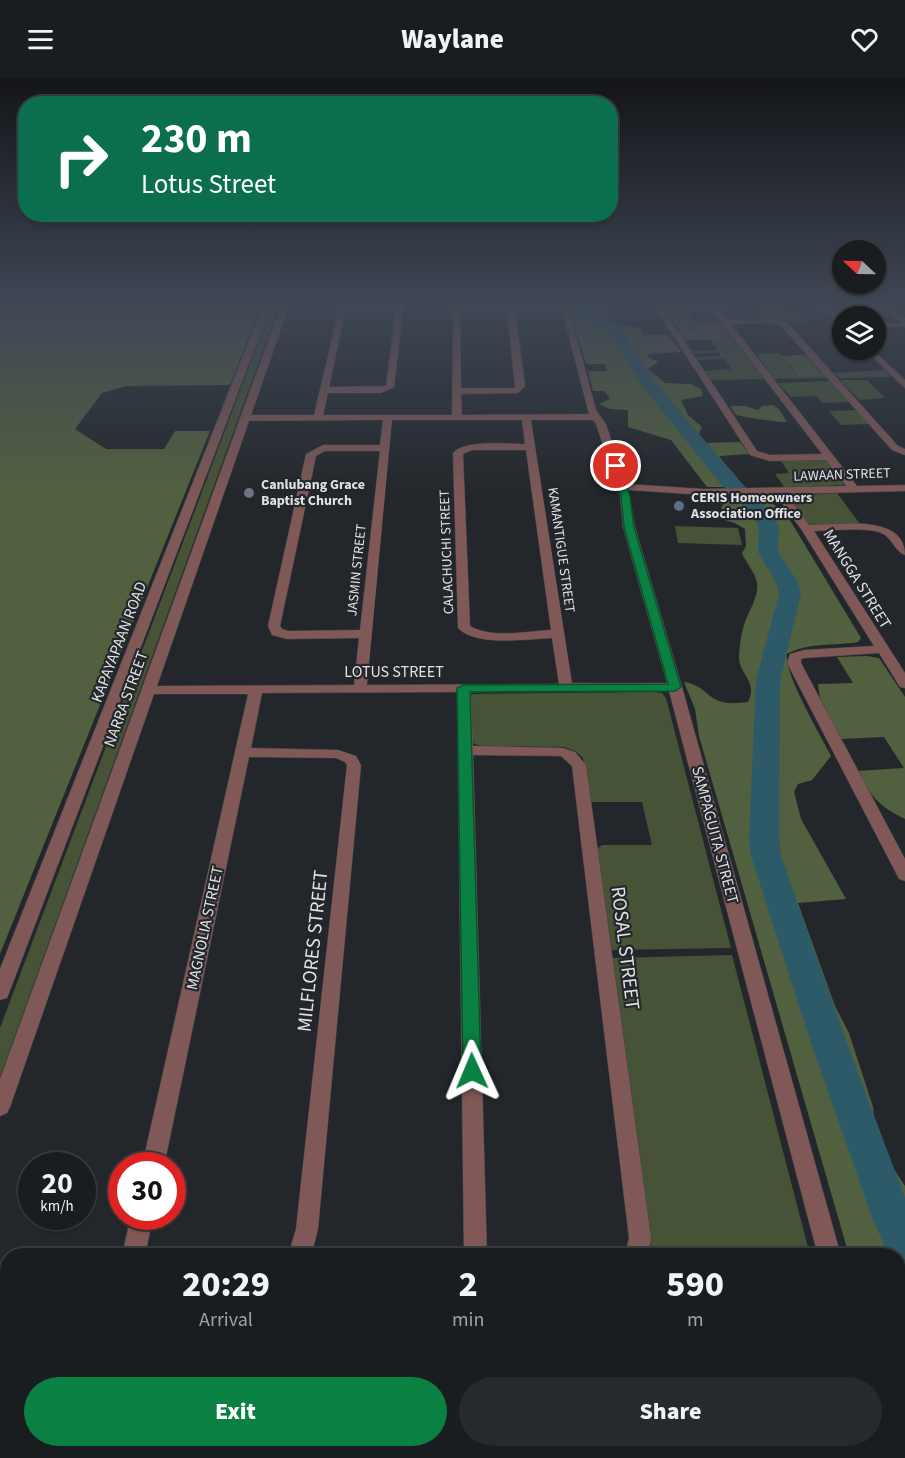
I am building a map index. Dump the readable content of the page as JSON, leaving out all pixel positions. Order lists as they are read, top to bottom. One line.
{"streets":{"street":["LAWAAN STREET","KAMANTIGUE STREET","CALACHUCHI STREET","JASMIN STREET","MANGGA STREET","KAPAYAPAAN ROAD","LOTUS STREET","NARRA STREET","SAMPAGUITA STREET","MAGNOLIA STREET","ROSAL STREET","MILFLORES STREET"]},"crossings":[["LAWAAN STREET","MANGGA STREET"],["LAWAAN STREET","SAMPAGUITA STREET"],["KAMANTIGUE STREET","CALACHUCHI STREET"],["KAMANTIGUE STREET","LOTUS STREET"],["JASMIN STREET","LOTUS STREET"],["LOTUS STREET","NARRA STREET"],["LOTUS STREET","SAMPAGUITA STREET"],["LOTUS STREET","MAGNOLIA STREET"],["MAGNOLIA STREET","MILFLORES STREET"]],"places":["Canlubang Grace Baptist Church","CERIS Homeowners Association Office"],"north":"left","page":{"header":"Waylane","turn":["230 m","Lotus Street"],"speed":"20 km/h","limit":"30","eta":["20:29","Arrival","2","min","590","m"],"buttons":["Exit","Share"]}}
